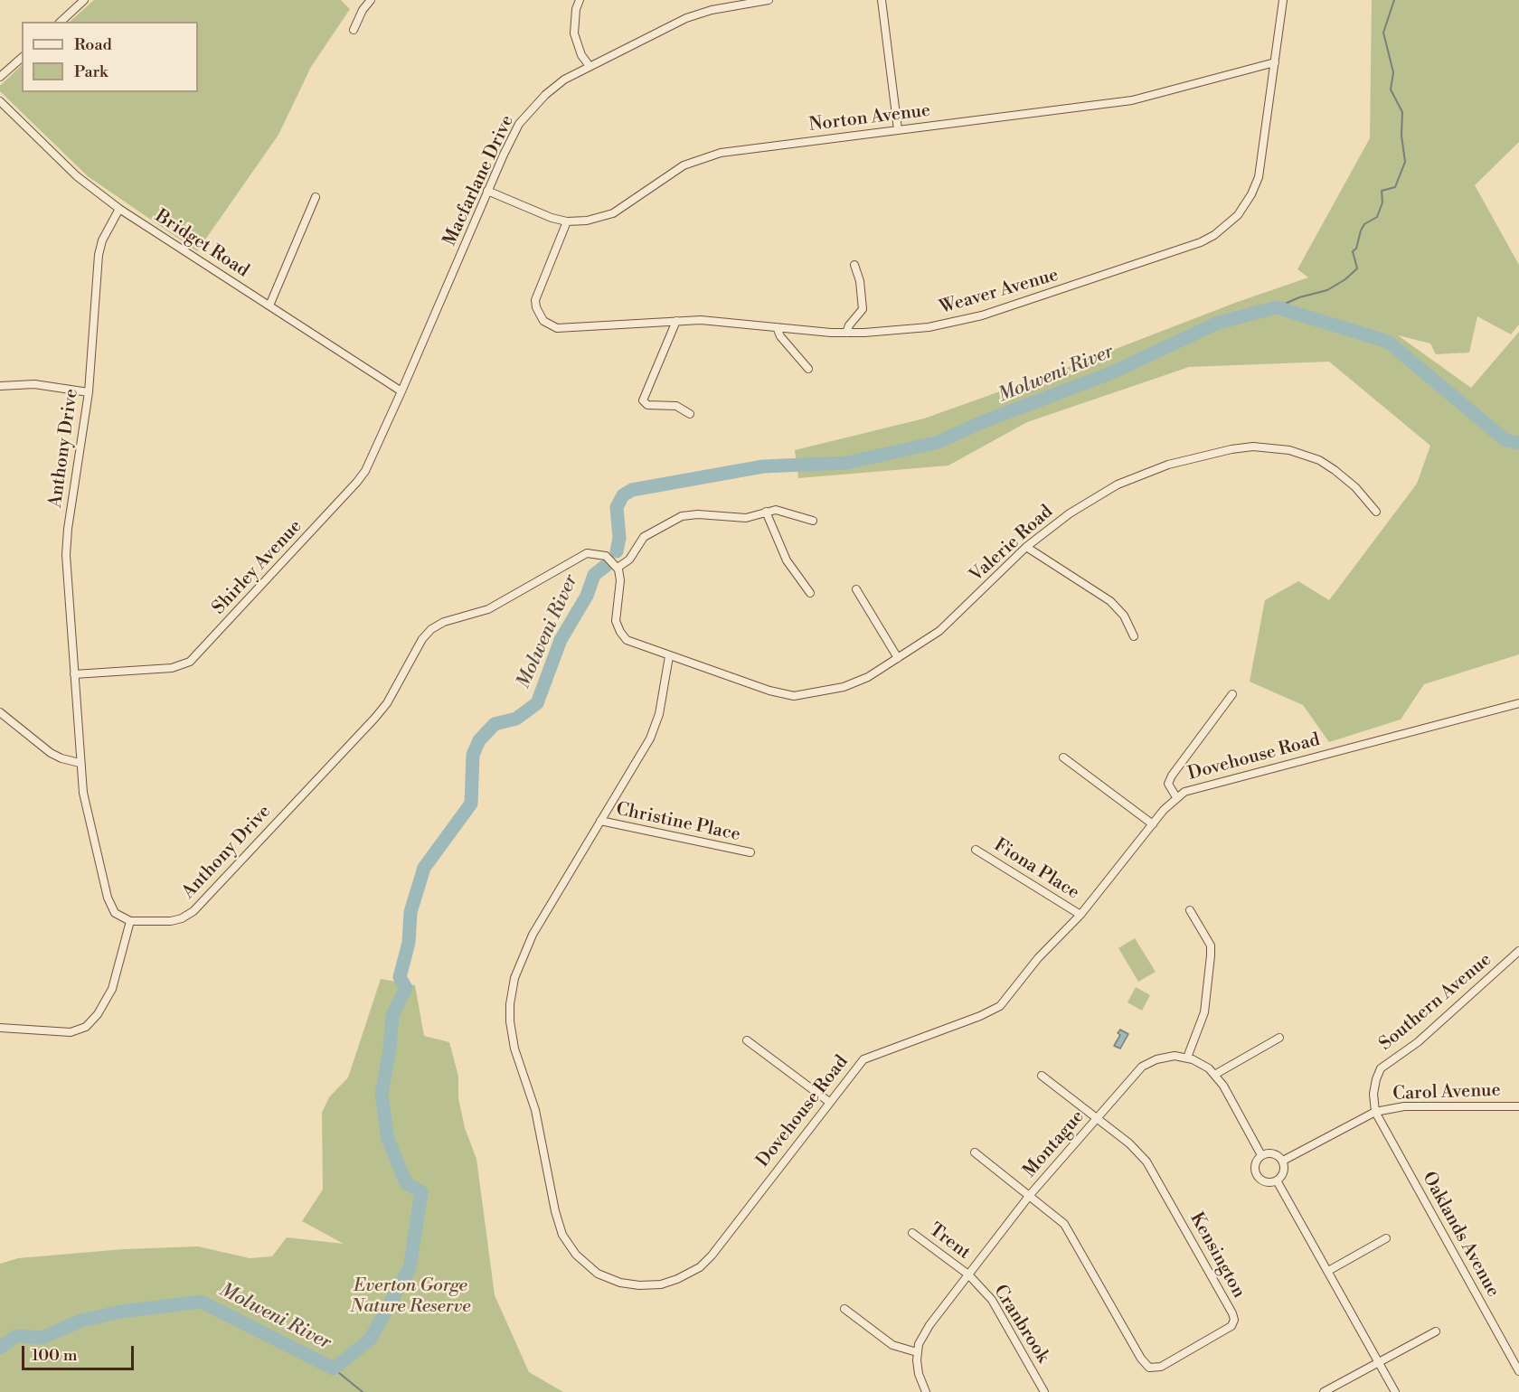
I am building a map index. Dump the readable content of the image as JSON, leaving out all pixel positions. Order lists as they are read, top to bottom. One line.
{"streets":{"street":["Norton Avenue","Macfarlane Drive","Bridget Road","Weaver Avenue","Anthony Drive","Valerie Road","Shirley Avenue","Dovehouse Road","Christine Place","Fiona Place","Southern Avenue","Carol Avenue","Montague","Oaklands Avenue","Trent","Kensington","Cranbrook"]},"crossings":[["Norton Avenue","Macfarlane Drive"],["Norton Avenue","Weaver Avenue"],["Macfarlane Drive","Bridget Road"],["Macfarlane Drive","Shirley Avenue"],["Bridget Road","Anthony Drive"],["Bridget Road","Shirley Avenue"],["Anthony Drive","Shirley Avenue"],["Valerie Road","Dovehouse Road"],["Dovehouse Road","Christine Place"],["Dovehouse Road","Fiona Place"],["Southern Avenue","Carol Avenue"],["Southern Avenue","Oaklands Avenue"],["Carol Avenue","Oaklands Avenue"],["Montague","Trent"],["Montague","Kensington"],["Montague","Cranbrook"],["Trent","Cranbrook"]],"water":["Molweni River"],"parks":["Everton Gorge Nature Reserve"],"legend":["Road","Park"],"scale_bar":"100 m"}
